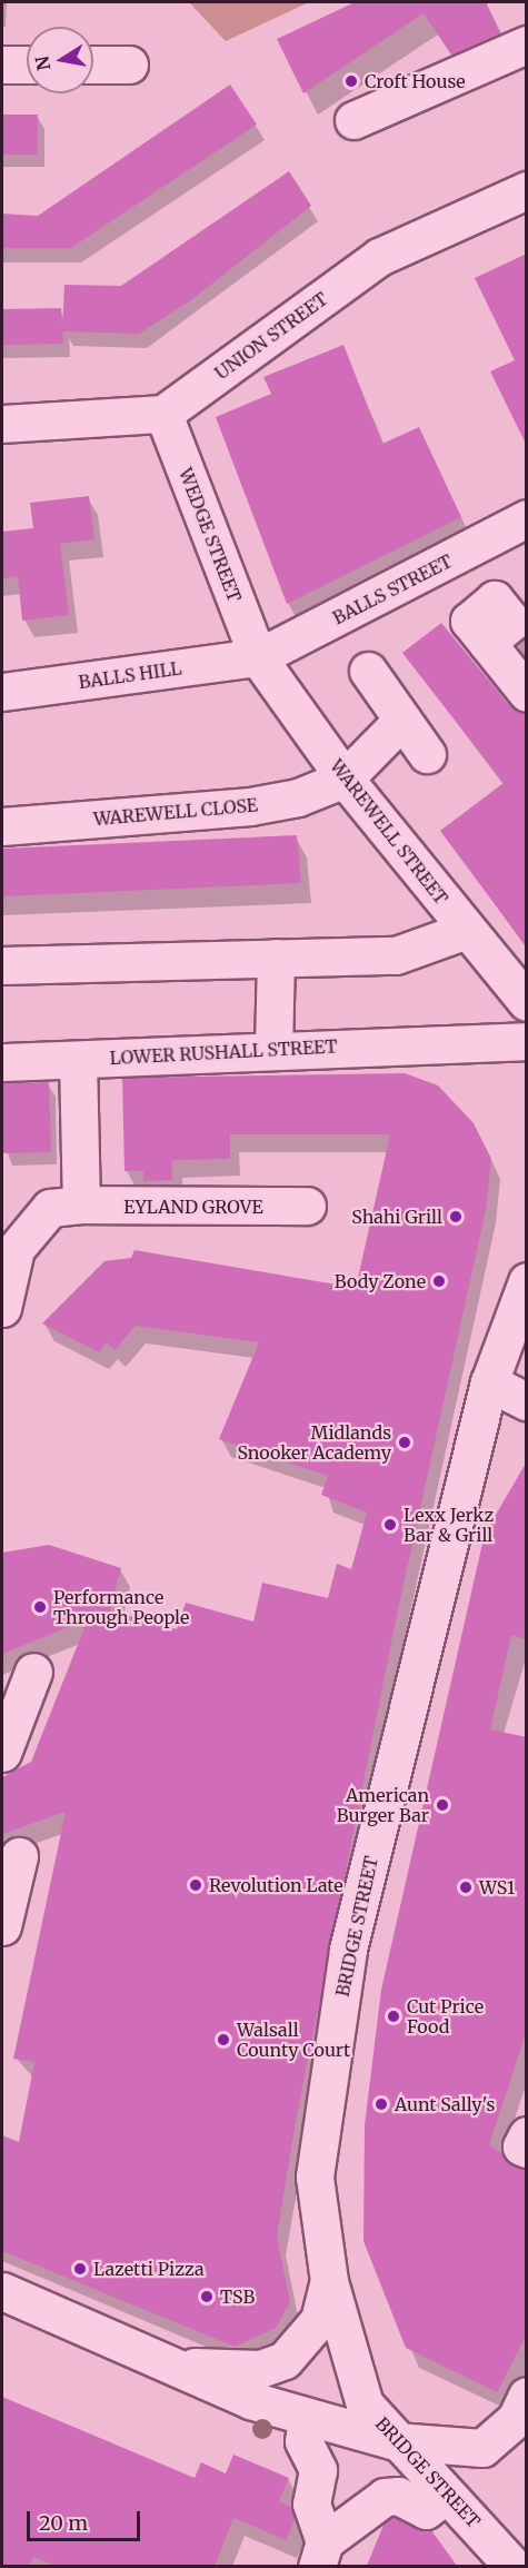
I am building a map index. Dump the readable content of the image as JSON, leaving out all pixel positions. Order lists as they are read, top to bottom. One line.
{"streets":{"street":["UNION STREET","WEDGE STREET","BALLS STREET","BALLS HILL","WAREWELL CLOSE","WAREWELL STREET","LOWER RUSHALL STREET","EYLAND GROVE","BRIDGE STREET"]},"crossings":[["UNION STREET","WEDGE STREET"],["WEDGE STREET","BALLS STREET"],["WEDGE STREET","BALLS HILL"],["WEDGE STREET","WAREWELL STREET"],["BALLS STREET","BALLS HILL"],["BALLS STREET","WAREWELL STREET"],["BALLS HILL","WAREWELL STREET"],["WAREWELL CLOSE","WAREWELL STREET"]],"places":["Croft House","Shahi Grill","Body Zone","Midlands Snooker Academy","Lexx Jerkz Bar & Grill","Performance Through People","American Burger Bar","Revolution Late","WS1","Cut Price Food","Walsall County Court","Aunt Sally's","Lazetti Pizza","TSB"],"scale_bar":"20 m","north":"left"}
